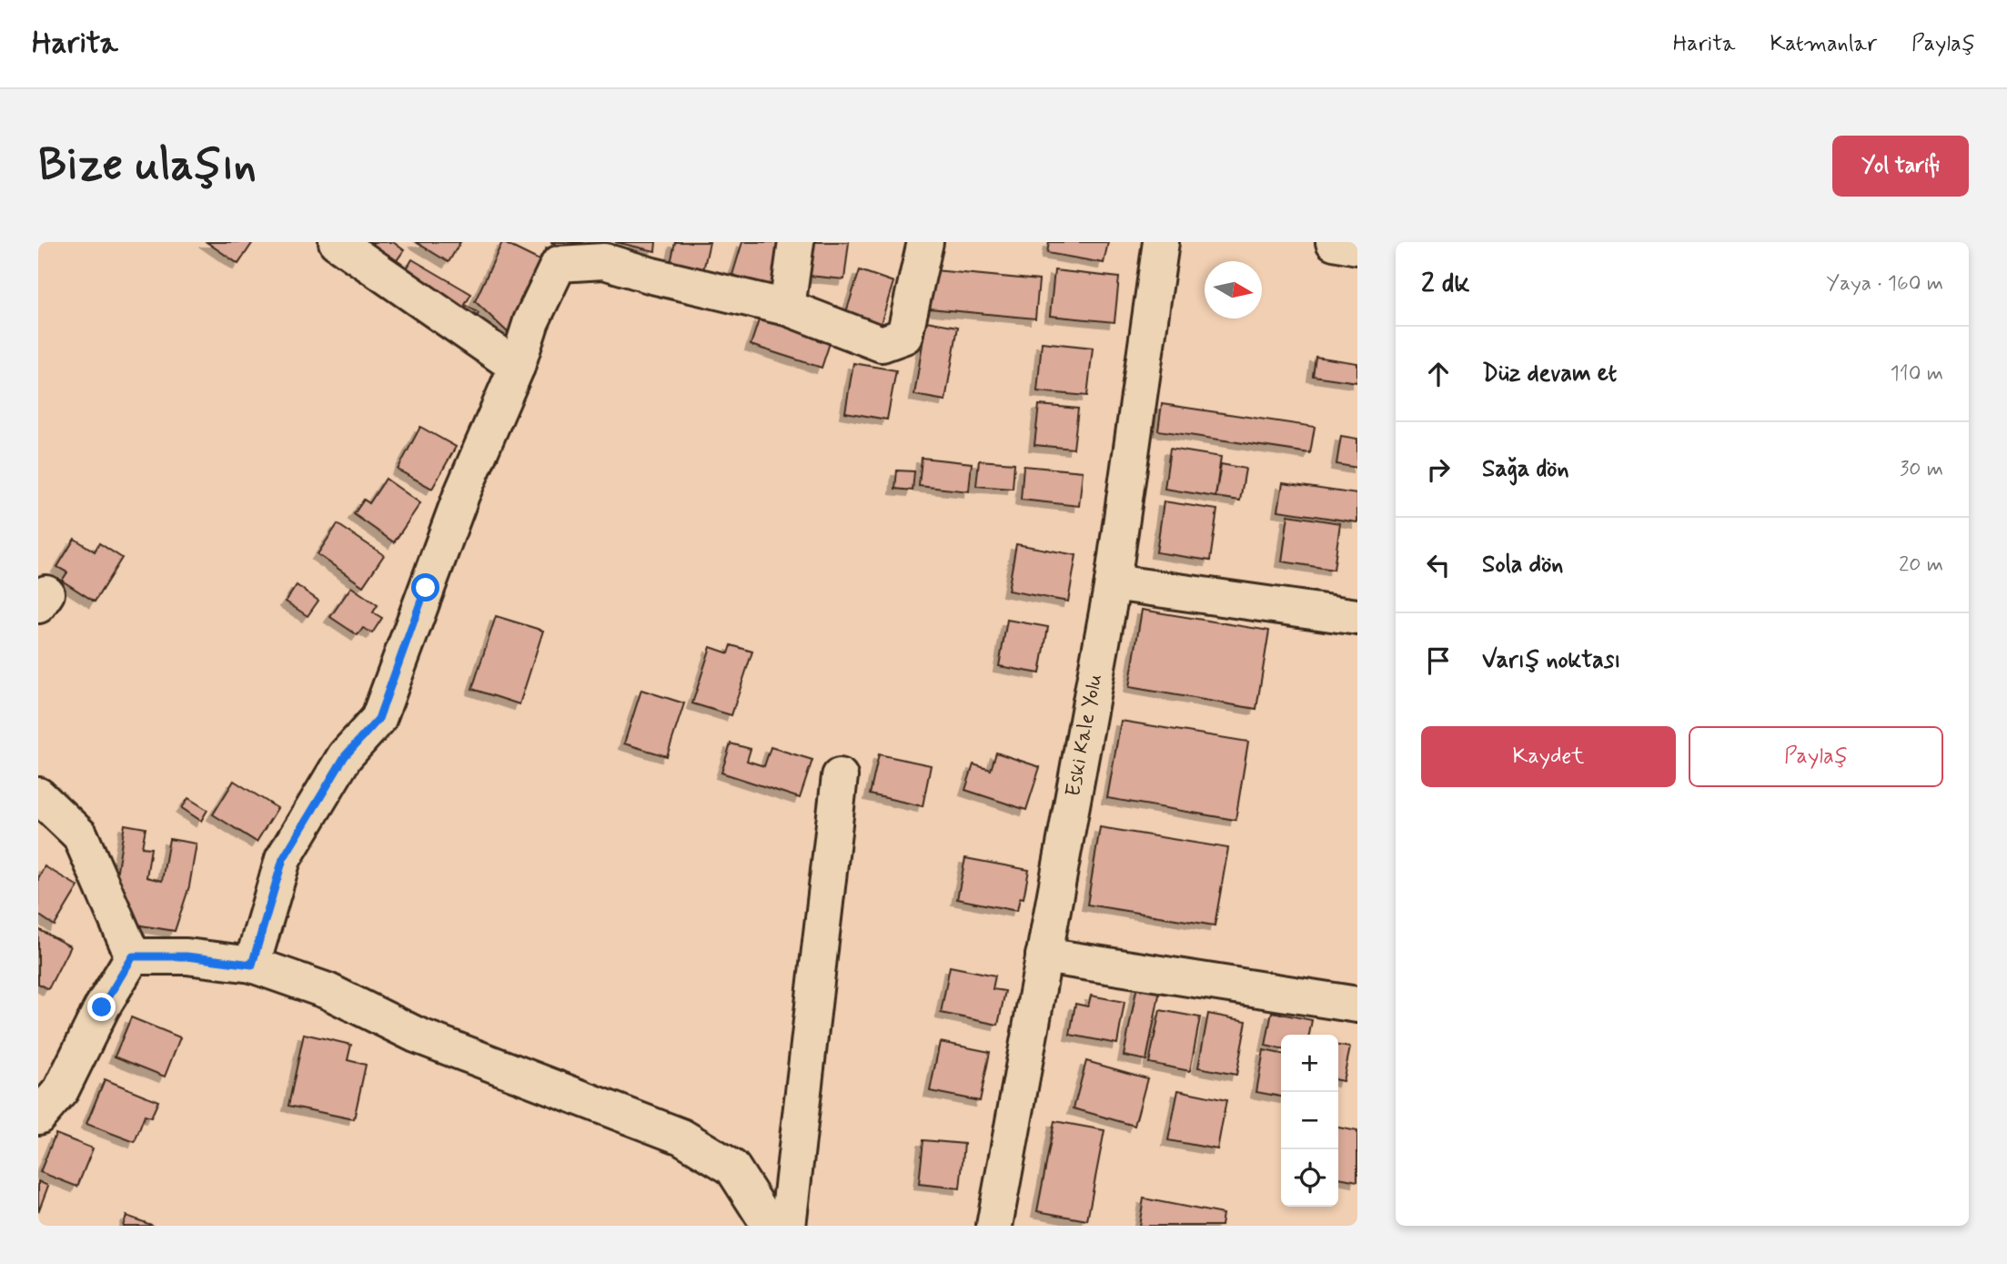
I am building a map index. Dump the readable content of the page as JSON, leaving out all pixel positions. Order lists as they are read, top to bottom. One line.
{"streets":{"street":["Eski Kale Yolu"]},"north":"right","page":{"header":"Harita","nav":["Harita","Katmanlar","Paylaş"],"buttons":["Yol tarifi",["Kaydet","Paylaş"]],"title":"Bize ulaşın","heading":["2 dk","Yaya · 160 m"],"list":[["Düz devam et","110 m"],["Sağa dön","30 m"],["Sola dön","20 m"],"Varış noktası"],"map_buttons":["+","−"]}}
